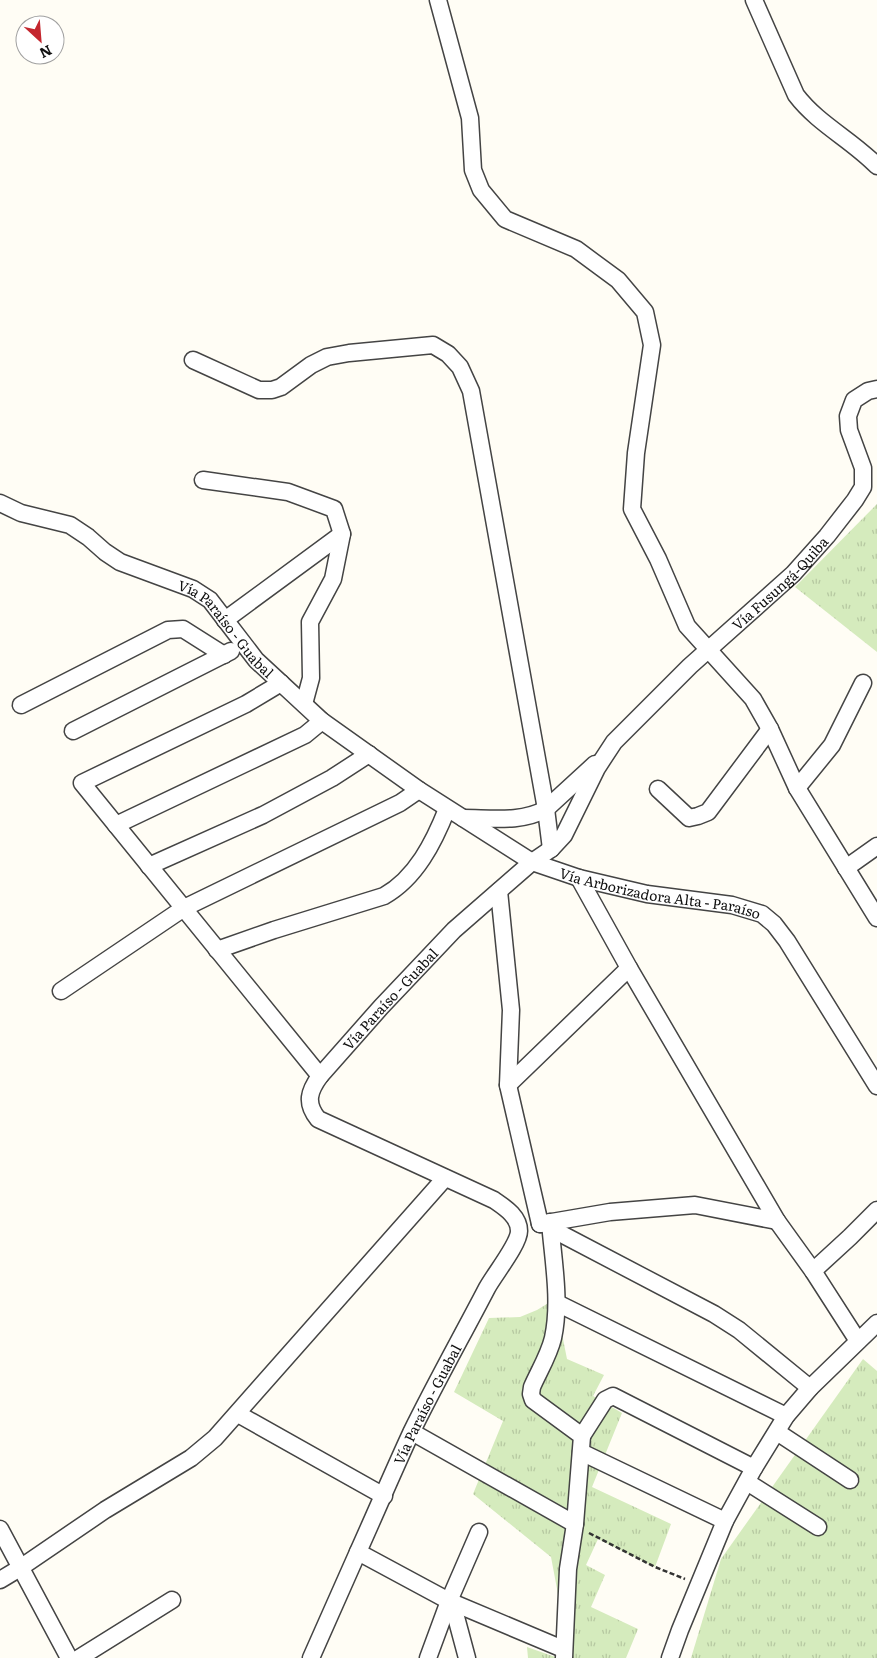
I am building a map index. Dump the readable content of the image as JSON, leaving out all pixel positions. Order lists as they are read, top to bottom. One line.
{"streets":{"street":["Vía Fusungá-Quiba","Vía Paraíso - Guabal","Vía Arborizadora Alta - Paraíso"]},"crossings":[["Vía Paraíso - Guabal","Vía Arborizadora Alta - Paraíso"]],"north":"bottom right"}
